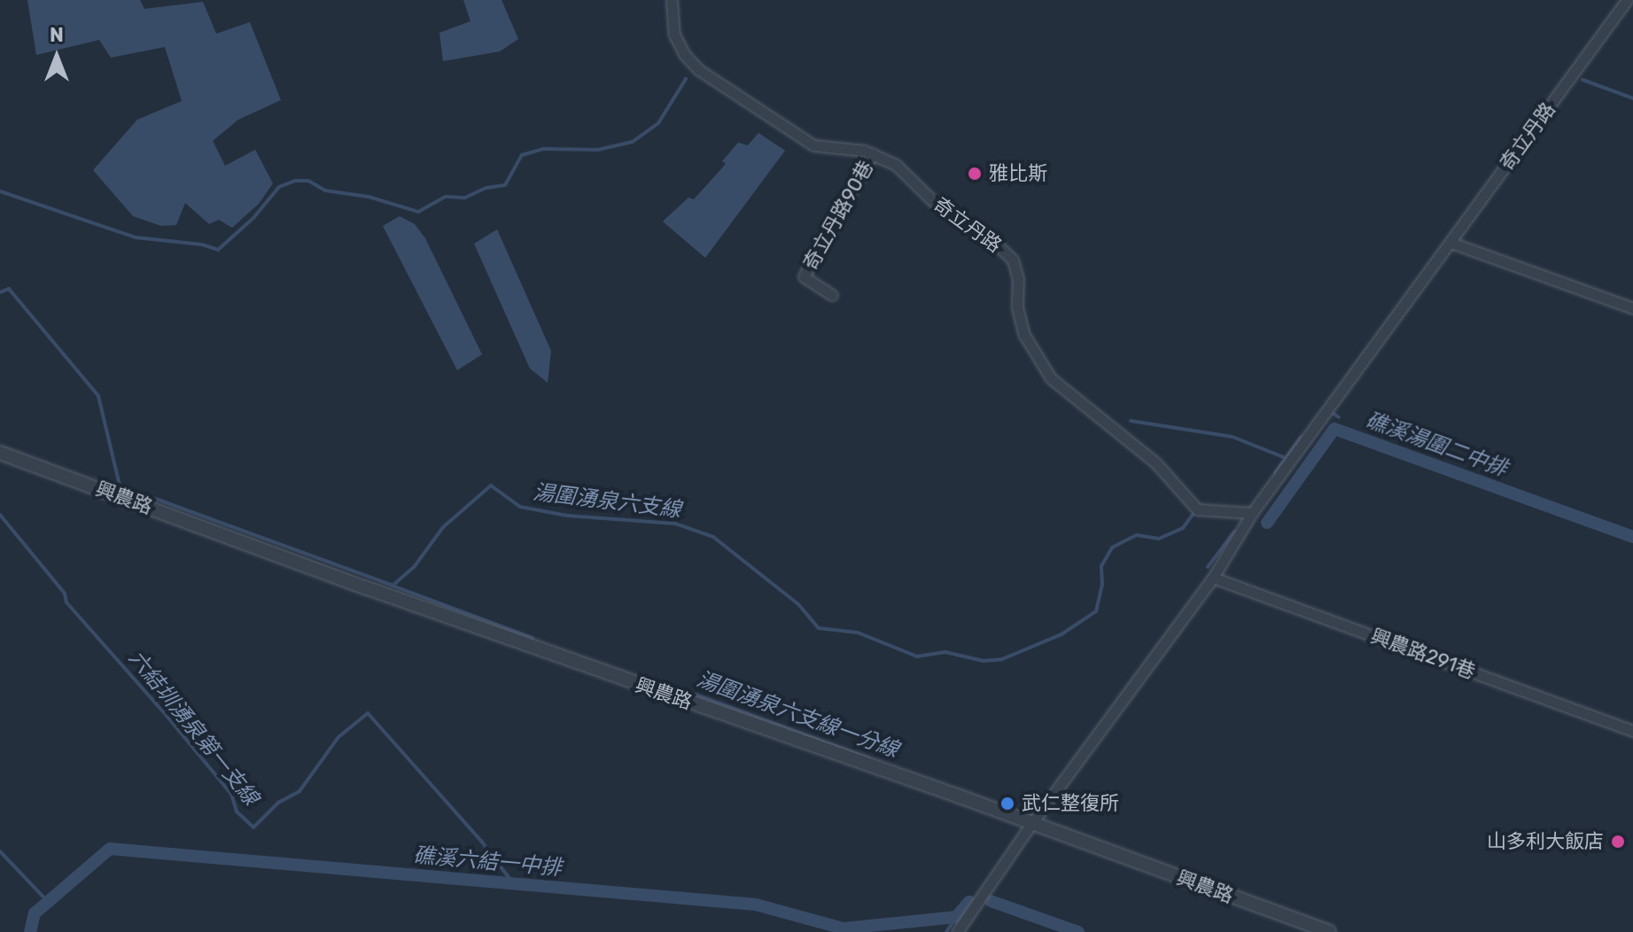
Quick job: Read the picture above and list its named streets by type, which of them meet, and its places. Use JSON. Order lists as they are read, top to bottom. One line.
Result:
{"streets":{"street":["奇立丹路","奇立丹路90巷","興農路","興農路291巷"]},"crossings":[["奇立丹路","奇立丹路90巷"],["奇立丹路","興農路"],["奇立丹路","興農路291巷"]],"water":["礁溪湯圍二中排","湯圍湧泉六支線","湯圍湧泉六支線一分線","六結圳湧泉第一支線","礁溪六結一中排"],"places":["雅比斯","武仁整復所","山多利大飯店"],"north":"top"}
